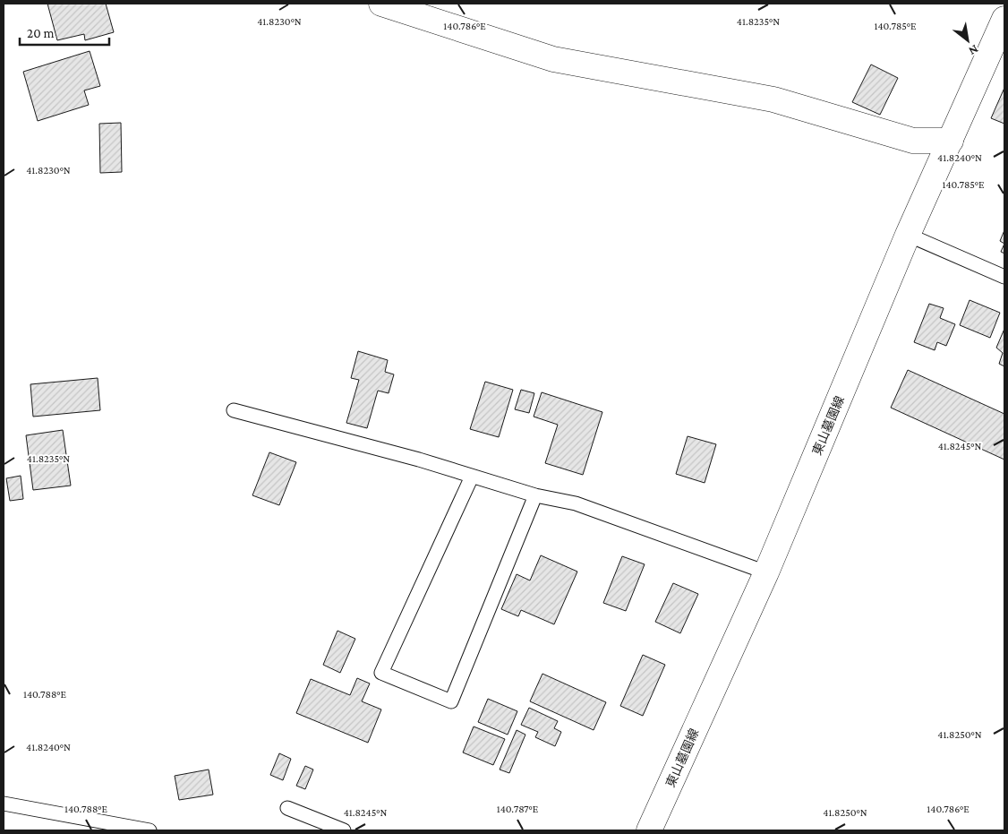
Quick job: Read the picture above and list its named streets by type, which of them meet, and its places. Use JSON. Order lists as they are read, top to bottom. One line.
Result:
{"streets":{"street":["東山墓園線"]},"scale_bar":"20 m","north":"bottom right","coordinates":["41.8230°N","41.8235°N","140.786°E","140.785°E","41.8240°N","41.8245°N","140.788°E","41.8250°N","140.787°E"]}
